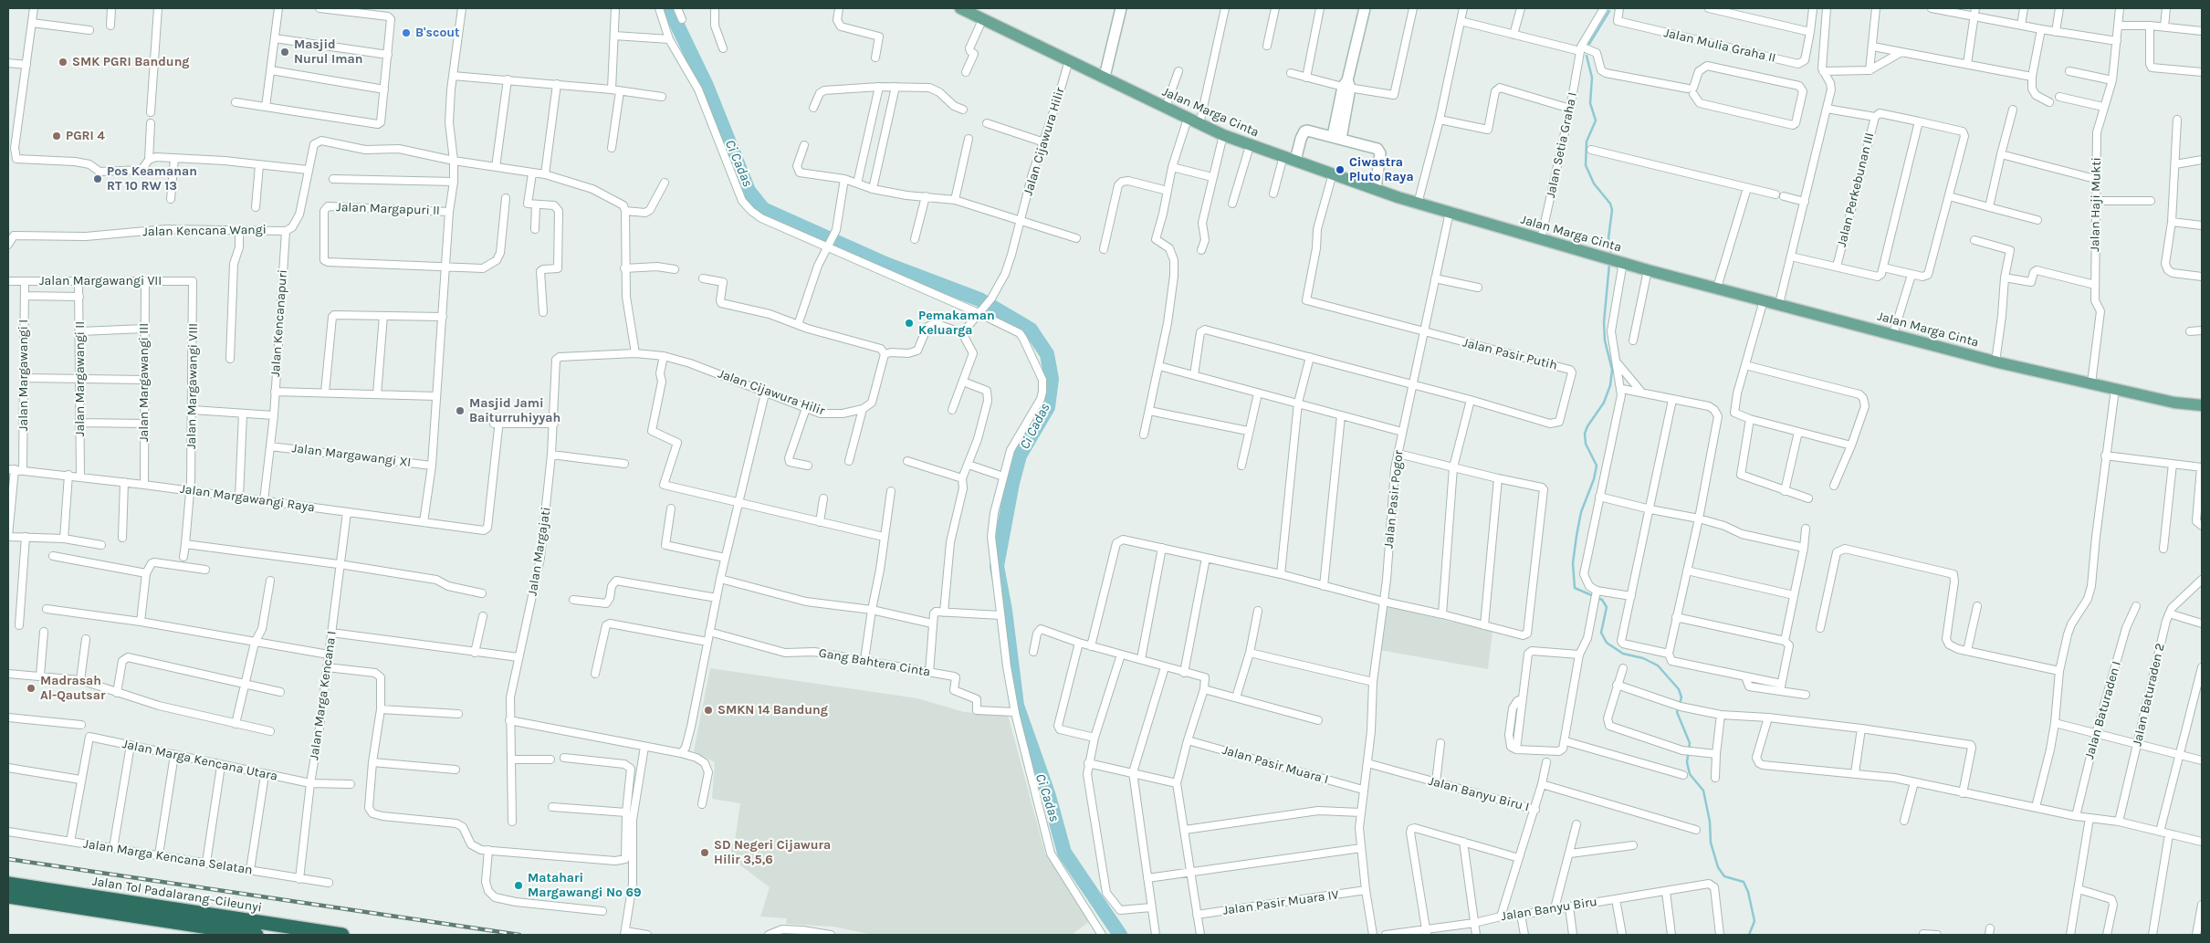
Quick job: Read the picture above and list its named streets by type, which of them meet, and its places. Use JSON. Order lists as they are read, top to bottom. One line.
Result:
{"streets":{"highway":["Jalan Tol Padalarang–Cileunyi"],"main road":["Jalan Marga Cinta"],"street":["Jalan Mulia Graha II","Jalan Cijawura Hilir","Jalan Setia Graha I","Jalan Perkebunan III","Jalan Haji Mukti","Jalan Margapuri II","Jalan Kencana Wangi","Jalan Margawangi VII","Jalan Kencanapuri","Jalan Pasir Putih","Jalan Margawangi I","Jalan Margawangi II","Jalan Margawangi III","Jalan Margawangi VIII","Jalan Margawangi XI","Jalan Margawangi Raya","Jalan Pasir Pogor","Jalan Margajati","Gang Bahtera Cinta","Jalan Baturaden 2","Jalan Marga Kencana I","Jalan Baturaden I","Jalan Marga Kencana Utara","Jalan Pasir Muara I","Jalan Banyu Biru I","Jalan Marga Kencana Selatan","Jalan Pasir Muara IV","Jalan Banyu Biru"]},"crossings":[["Jalan Marga Cinta","Jalan Cijawura Hilir"],["Jalan Marga Cinta","Jalan Setia Graha I"],["Jalan Marga Cinta","Jalan Haji Mukti"],["Jalan Marga Cinta","Jalan Pasir Pogor"],["Jalan Cijawura Hilir","Jalan Margajati"],["Jalan Kencana Wangi","Jalan Kencanapuri"],["Jalan Margawangi VII","Jalan Margawangi I"],["Jalan Margawangi VII","Jalan Margawangi II"],["Jalan Margawangi VII","Jalan Margawangi III"],["Jalan Margawangi VII","Jalan Margawangi VIII"],["Jalan Kencanapuri","Jalan Margawangi XI"],["Jalan Kencanapuri","Jalan Margawangi Raya"],["Jalan Pasir Putih","Jalan Pasir Pogor"],["Jalan Margawangi I","Jalan Margawangi Raya"],["Jalan Margawangi II","Jalan Margawangi Raya"],["Jalan Margawangi III","Jalan Margawangi Raya"],["Jalan Margawangi VIII","Jalan Margawangi Raya"],["Jalan Margawangi Raya","Jalan Margajati"],["Jalan Margawangi Raya","Jalan Marga Kencana I"],["Jalan Pasir Pogor","Jalan Pasir Muara I"],["Jalan Pasir Pogor","Jalan Banyu Biru I"],["Jalan Pasir Pogor","Jalan Pasir Muara IV"],["Jalan Marga Kencana I","Jalan Marga Kencana Utara"],["Jalan Marga Kencana I","Jalan Marga Kencana Selatan"],["Jalan Banyu Biru I","Jalan Banyu Biru"]],"water":["Ci Cadas"],"places":["B'scout","Masjid Nurul Iman","SMK PGRI Bandung","PGRI 4","Ciwastra Pluto Raya","Pos Keamanan RT 10 RW 13","Pemakaman Keluarga","Masjid Jami Baiturruhiyyah","Madrasah Al-Qautsar","SMKN 14 Bandung","SD Negeri Cijawura Hilir 3,5,6","Matahari Margawangi No 69"]}
